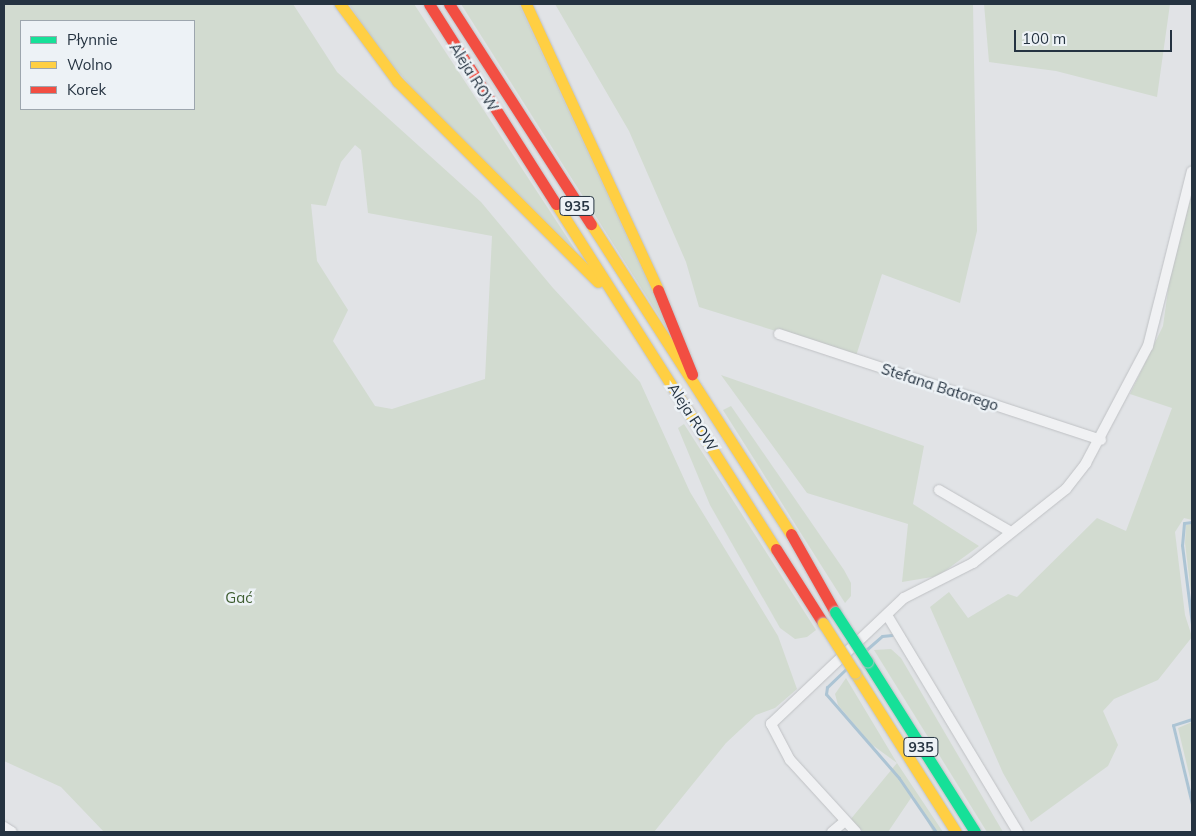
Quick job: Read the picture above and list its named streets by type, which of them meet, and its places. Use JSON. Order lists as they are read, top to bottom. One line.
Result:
{"streets":{"main road":["Aleja ROW","935"],"street":["Stefana Batorego"]},"parks":["Gać"],"legend":["Płynnie","Wolno","Korek"],"scale_bar":"100 m"}
